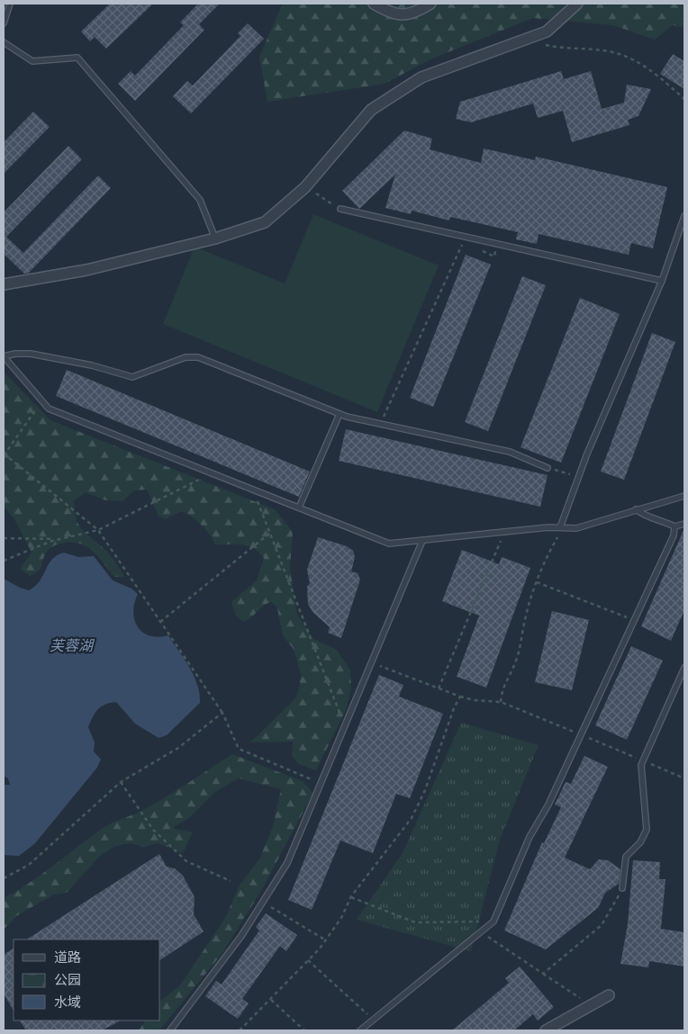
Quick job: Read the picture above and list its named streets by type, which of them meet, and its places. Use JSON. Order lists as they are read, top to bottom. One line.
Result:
{"water":["芙蓉湖"],"legend":["道路","公园","水域"]}
